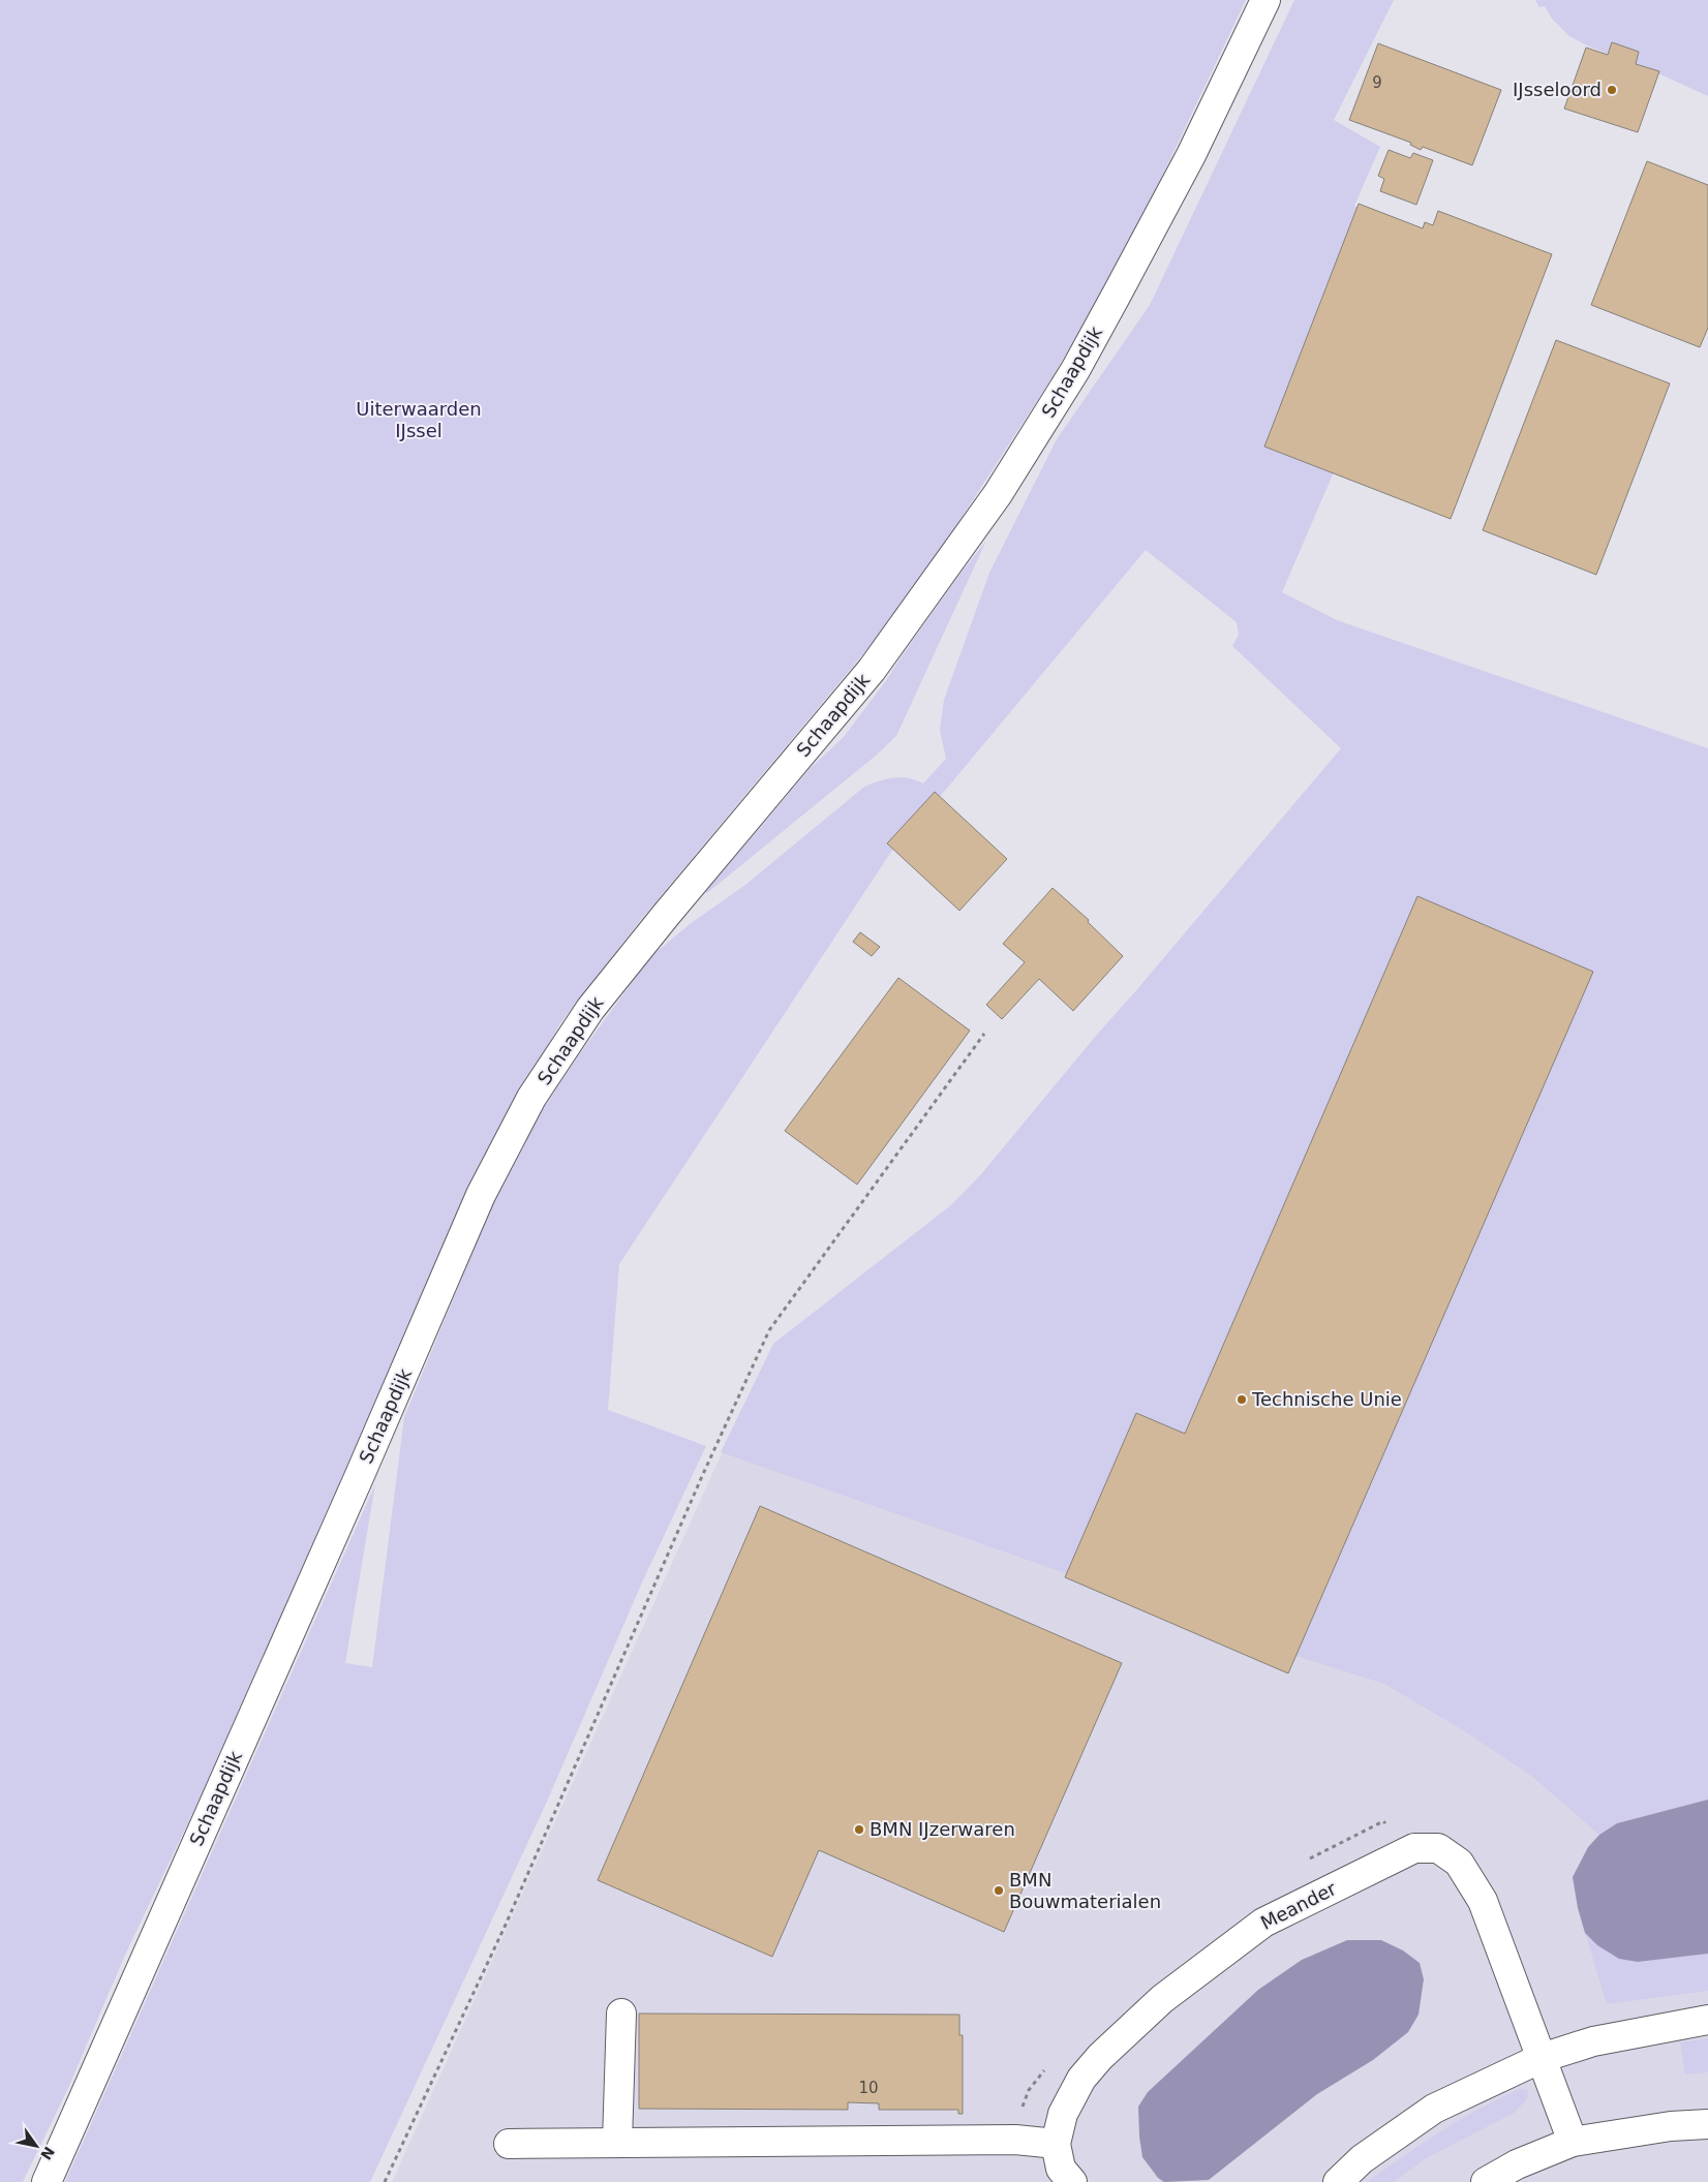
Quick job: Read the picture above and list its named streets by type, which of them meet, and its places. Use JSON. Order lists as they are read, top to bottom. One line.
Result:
{"streets":{"street":["Schaapdijk","Meander"]},"parks":["Uiterwaarden IJssel"],"places":["IJsseloord","Technische Unie","BMN IJzerwaren","BMN Bouwmaterialen"],"house_numbers":["9","10"],"north":"bottom right"}
